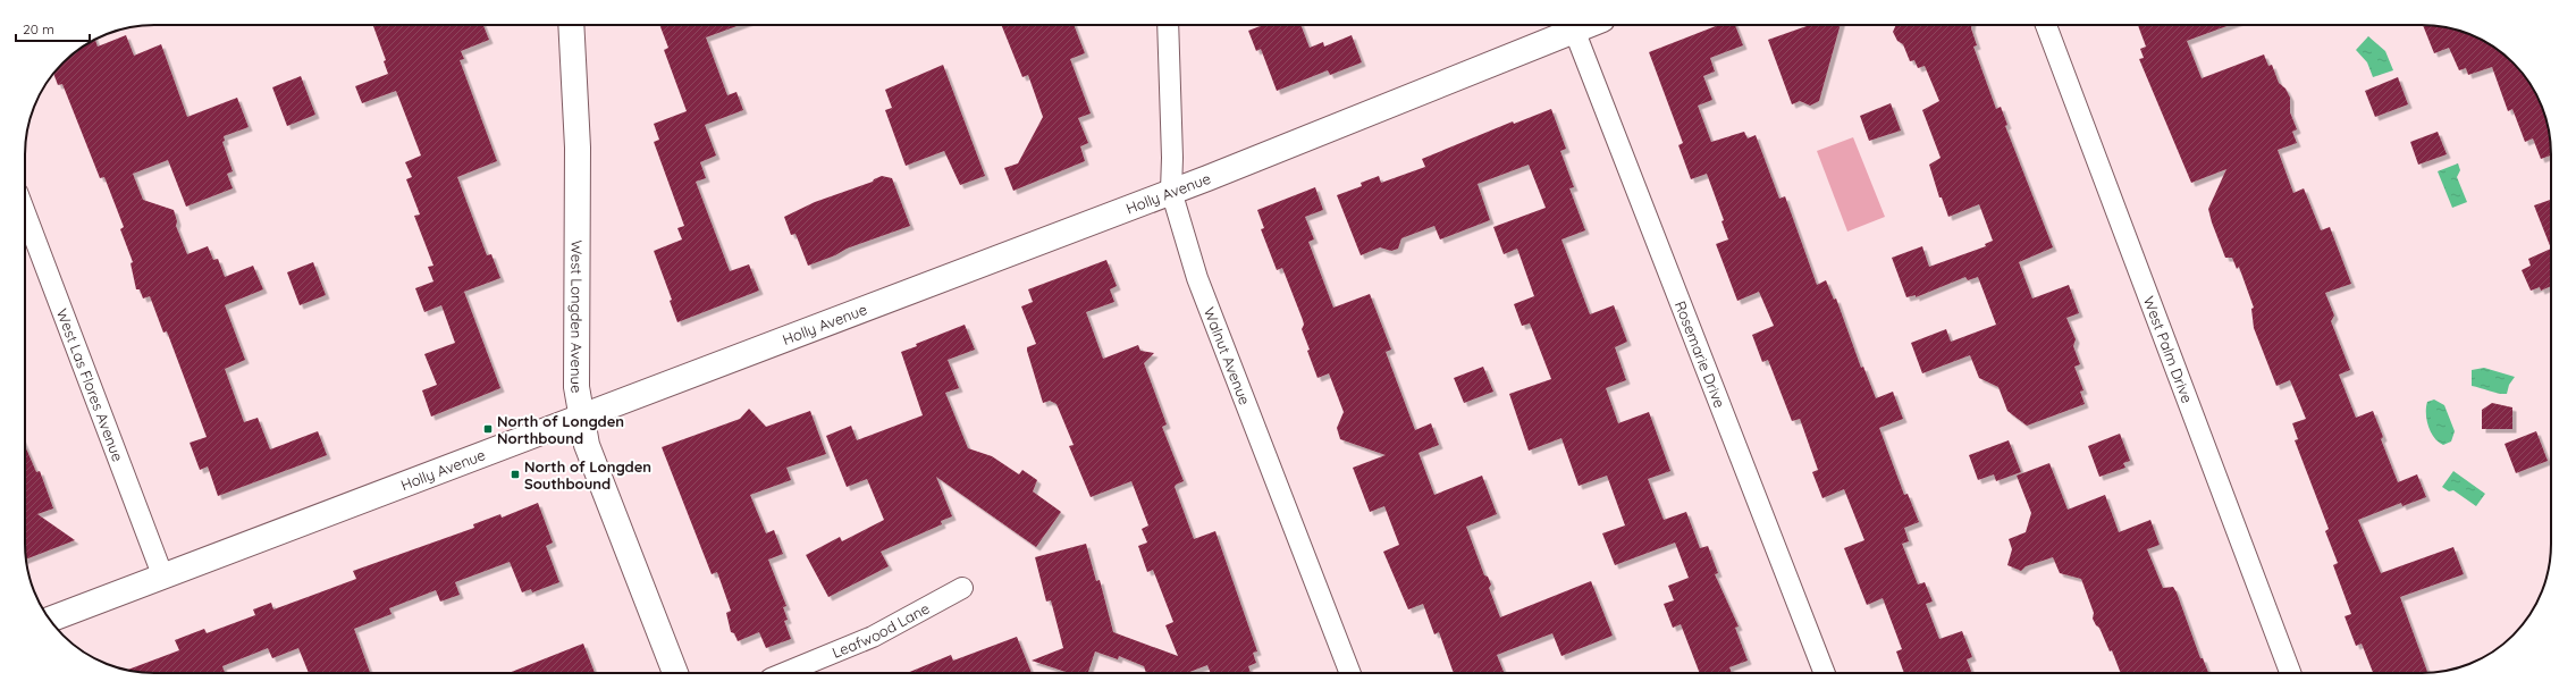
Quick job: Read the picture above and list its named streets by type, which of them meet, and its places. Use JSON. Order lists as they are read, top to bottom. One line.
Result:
{"streets":{"street":["Holly Avenue","West Longden Avenue","West Palm Drive","Walnut Avenue","Rosemarie Drive","West Las Flores Avenue","Leafwood Lane"]},"crossings":[["Holly Avenue","West Longden Avenue"],["Holly Avenue","Walnut Avenue"],["Holly Avenue","Rosemarie Drive"],["Holly Avenue","West Las Flores Avenue"]],"places":{"transit":["North of Longden Northbound","North of Longden Southbound"]},"scale_bar":"20 m"}
